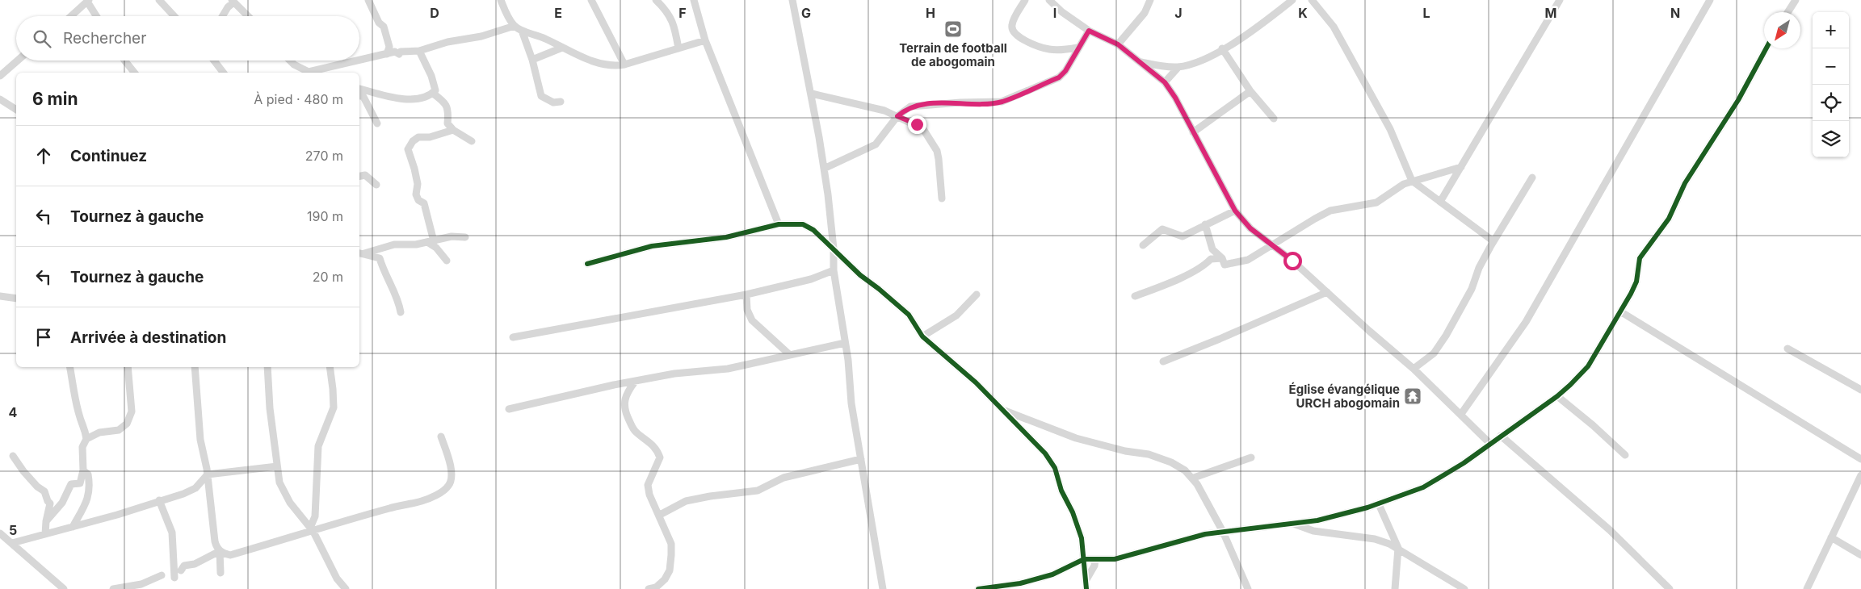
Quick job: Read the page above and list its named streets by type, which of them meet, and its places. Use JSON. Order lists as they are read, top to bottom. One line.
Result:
{"places":{"sports":["Terrain de football de abogomain"],"temple":["Église évangélique URCH abogomain"]},"north":"bottom left","page":{"map_buttons":["+","−"],"search":"Rechercher","heading":["6 min","À pied · 480 m"],"list":[["Continuez","270 m"],["Tournez à gauche","190 m"],["Tournez à gauche","20 m"],"Arrivée à destination"]},"grid":{"columns":["D","E","F","G","H","I","J","K","L","M","N"],"rows":["4","5"]}}
